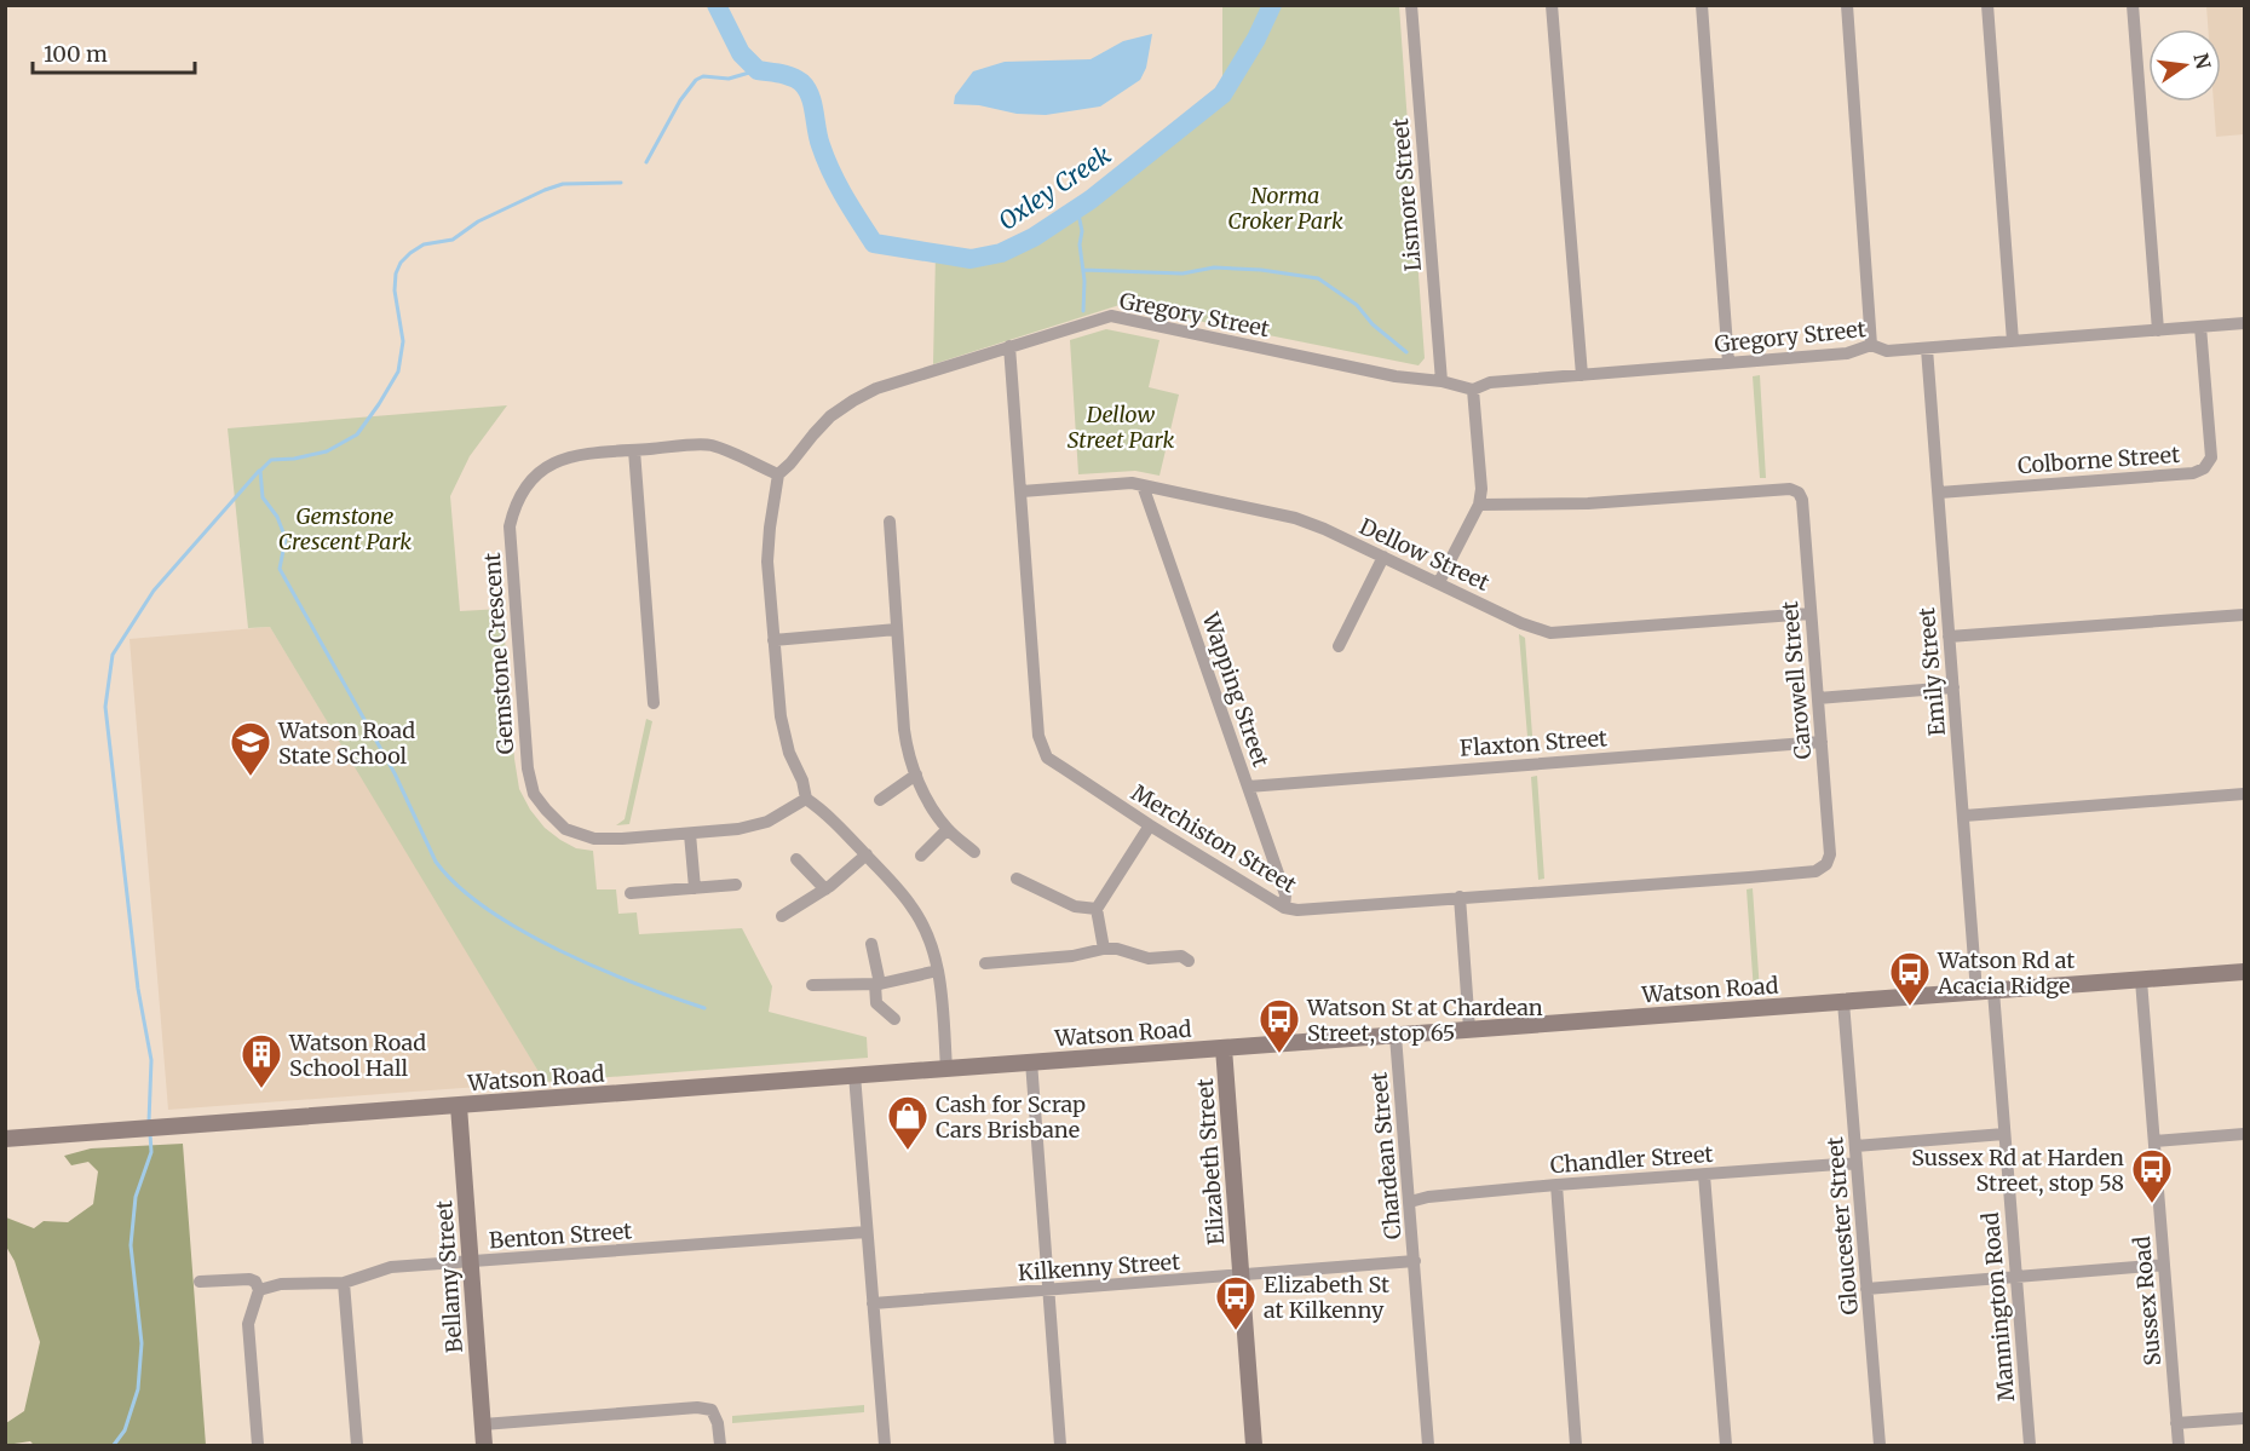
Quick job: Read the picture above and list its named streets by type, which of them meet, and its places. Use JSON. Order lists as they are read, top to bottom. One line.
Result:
{"streets":{"street":["Lismore Street","Gregory Street","Colborne Street","Dellow Street","Gemstone Crescent","Emily Street","Carowell Street","Wapping Street","Flaxton Street","Merchiston Street","Watson Road","Chardean Street","Chandler Street","Elizabeth Street","Gloucester Street","Benton Street","Kilkenny Street","Bellamy Street","Sussex Road","Mannington Road"]},"crossings":[["Lismore Street","Gregory Street"],["Gregory Street","Colborne Street"],["Gregory Street","Gemstone Crescent"],["Gregory Street","Emily Street"],["Gregory Street","Merchiston Street"],["Colborne Street","Emily Street"],["Dellow Street","Carowell Street"],["Dellow Street","Wapping Street"],["Dellow Street","Merchiston Street"],["Emily Street","Watson Road"],["Emily Street","Mannington Road"],["Carowell Street","Flaxton Street"],["Carowell Street","Merchiston Street"],["Wapping Street","Flaxton Street"],["Wapping Street","Merchiston Street"],["Watson Road","Chardean Street"],["Watson Road","Elizabeth Street"],["Watson Road","Gloucester Street"],["Watson Road","Bellamy Street"],["Watson Road","Sussex Road"],["Watson Road","Mannington Road"],["Chardean Street","Chandler Street"],["Chardean Street","Kilkenny Street"],["Chandler Street","Gloucester Street"],["Elizabeth Street","Kilkenny Street"],["Benton Street","Bellamy Street"]],"water":["Oxley Creek"],"parks":["Norma Croker Park","Dellow Street Park","Gemstone Crescent Park"],"places":{"school or university":["Watson Road State School"],"bus stop":["Watson Rd at Acacia Ridge","Watson St at Chardean Street, stop 65","Sussex Rd at Harden Street, stop 58","Elizabeth St at Kilkenny"],"building":["Watson Road School Hall"],"shop":["Cash for Scrap Cars Brisbane"]},"scale_bar":"100 m","north":"right"}
